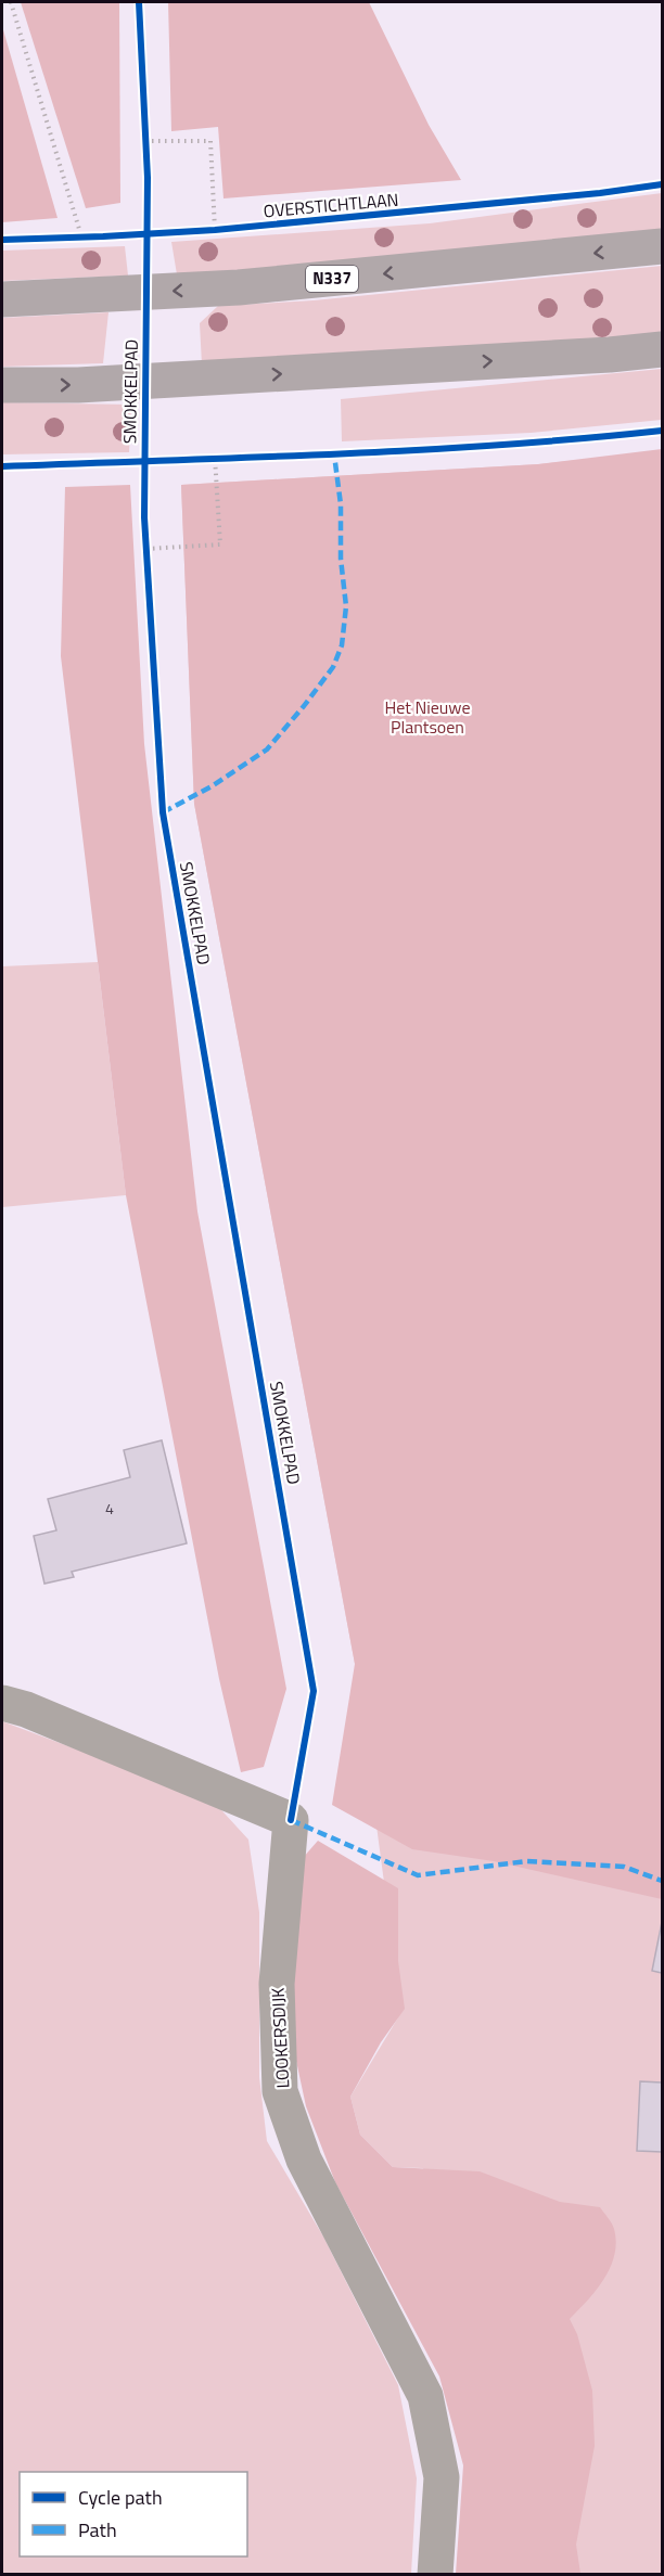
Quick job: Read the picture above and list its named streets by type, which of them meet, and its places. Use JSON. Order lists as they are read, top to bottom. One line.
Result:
{"streets":{"main road":["N337"],"street":["LOOKERSDIJK"],"cycle path":["OVERSTICHTLAAN","SMOKKELPAD"]},"parks":["Het Nieuwe Plantsoen"],"house_numbers":["4"],"legend":["Cycle path","Path"]}
